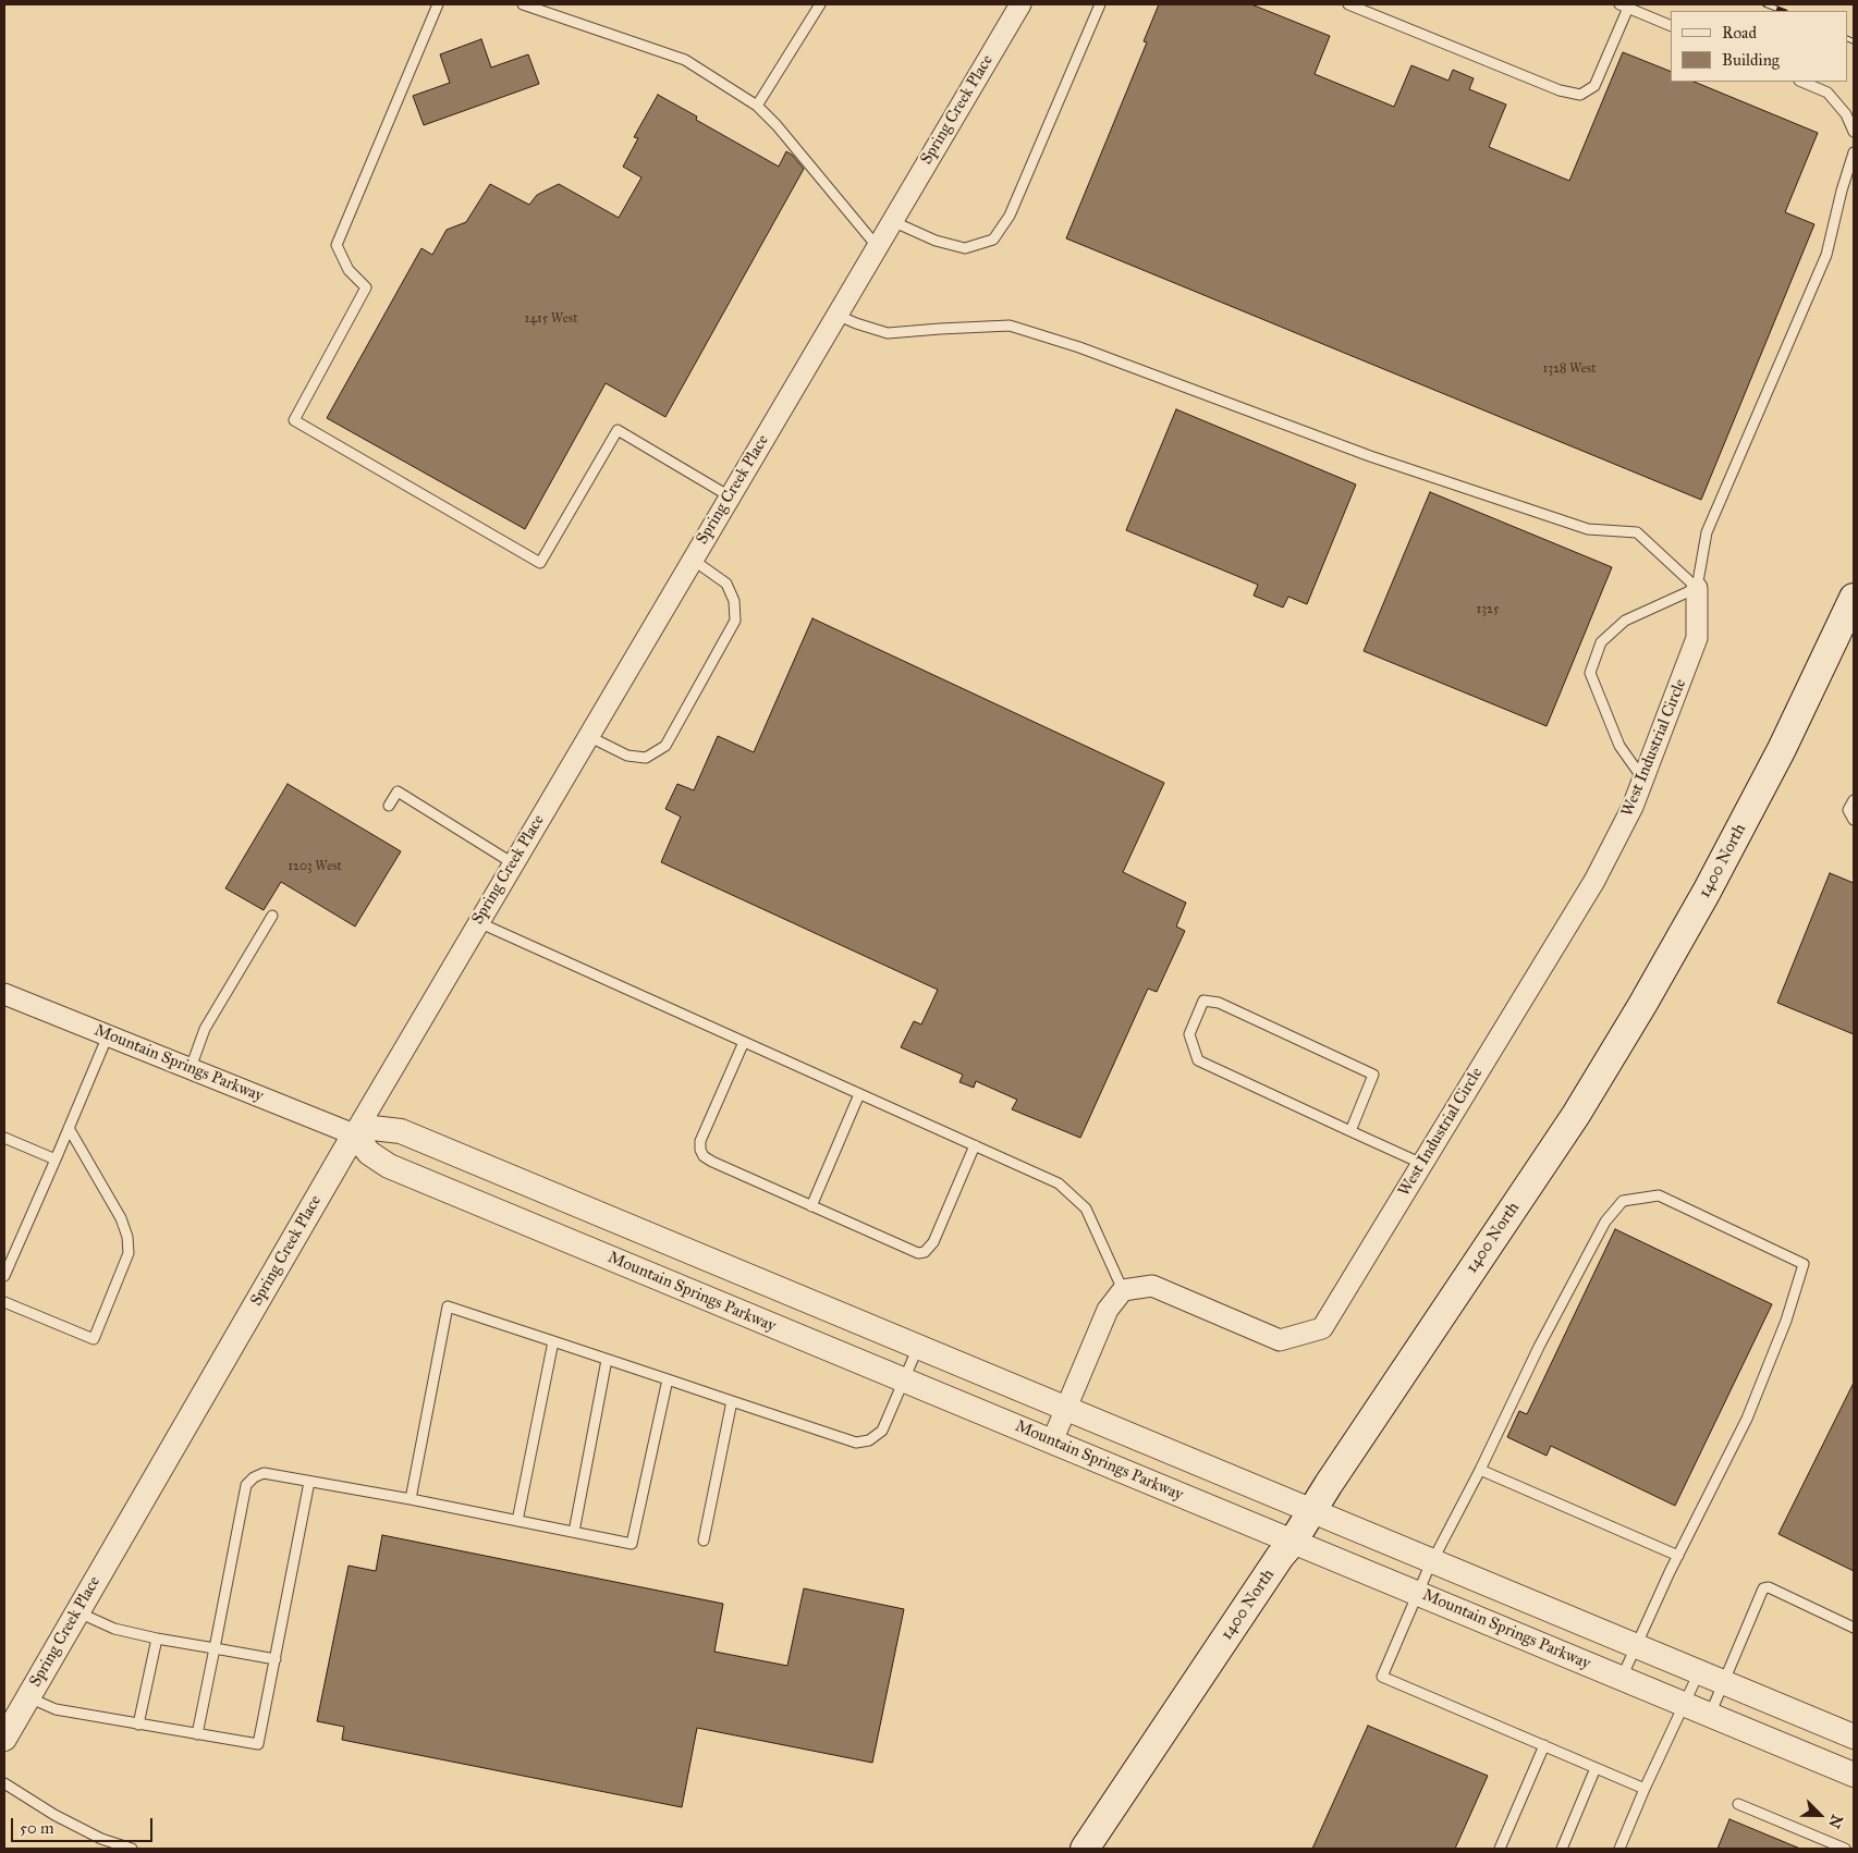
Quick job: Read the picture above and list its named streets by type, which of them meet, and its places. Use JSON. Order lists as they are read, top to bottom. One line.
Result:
{"streets":{"main road":["1400 North"],"street":["Spring Creek Place","West Industrial Circle","Mountain Springs Parkway"]},"crossings":[["Spring Creek Place","Mountain Springs Parkway"],["1400 North","Mountain Springs Parkway"]],"house_numbers":["1415 West","1328 West","1325","1203 West"],"legend":["Road","Building"],"scale_bar":"50 m","north":"bottom right"}
